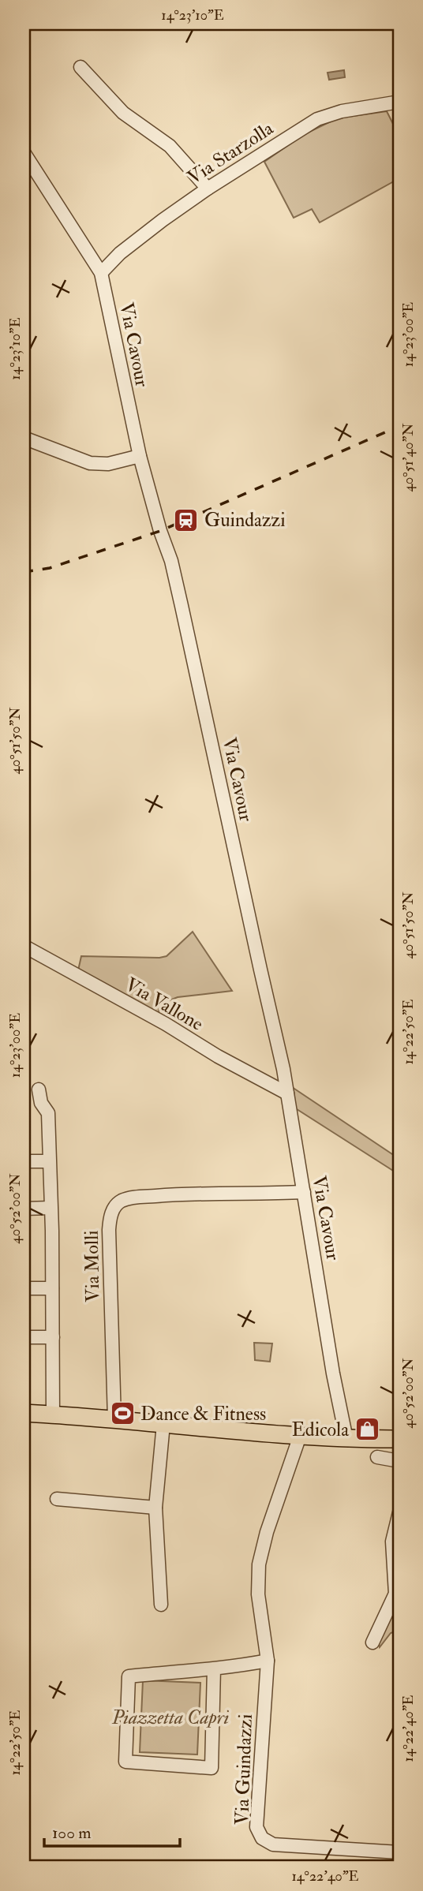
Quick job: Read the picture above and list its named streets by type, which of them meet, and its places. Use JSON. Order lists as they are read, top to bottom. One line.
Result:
{"streets":{"street":["Via Starzolla","Via Cavour","Via Vallone","Via Molli","Via Guindazzi"]},"crossings":[["Via Starzolla","Via Cavour"],["Via Cavour","Via Vallone"],["Via Cavour","Via Molli"]],"parks":["Piazzetta Capri"],"places":{"station":["Guindazzi"],"sports":["Dance & Fitness"],"shop":["Edicola"]},"scale_bar":"100 m","coordinates":["14°23'10\"E","14°23'00\"E","40°51'40\"N","40°51'50\"N","14°22'50\"E","40°52'00\"N","14°22'40\"E"]}
